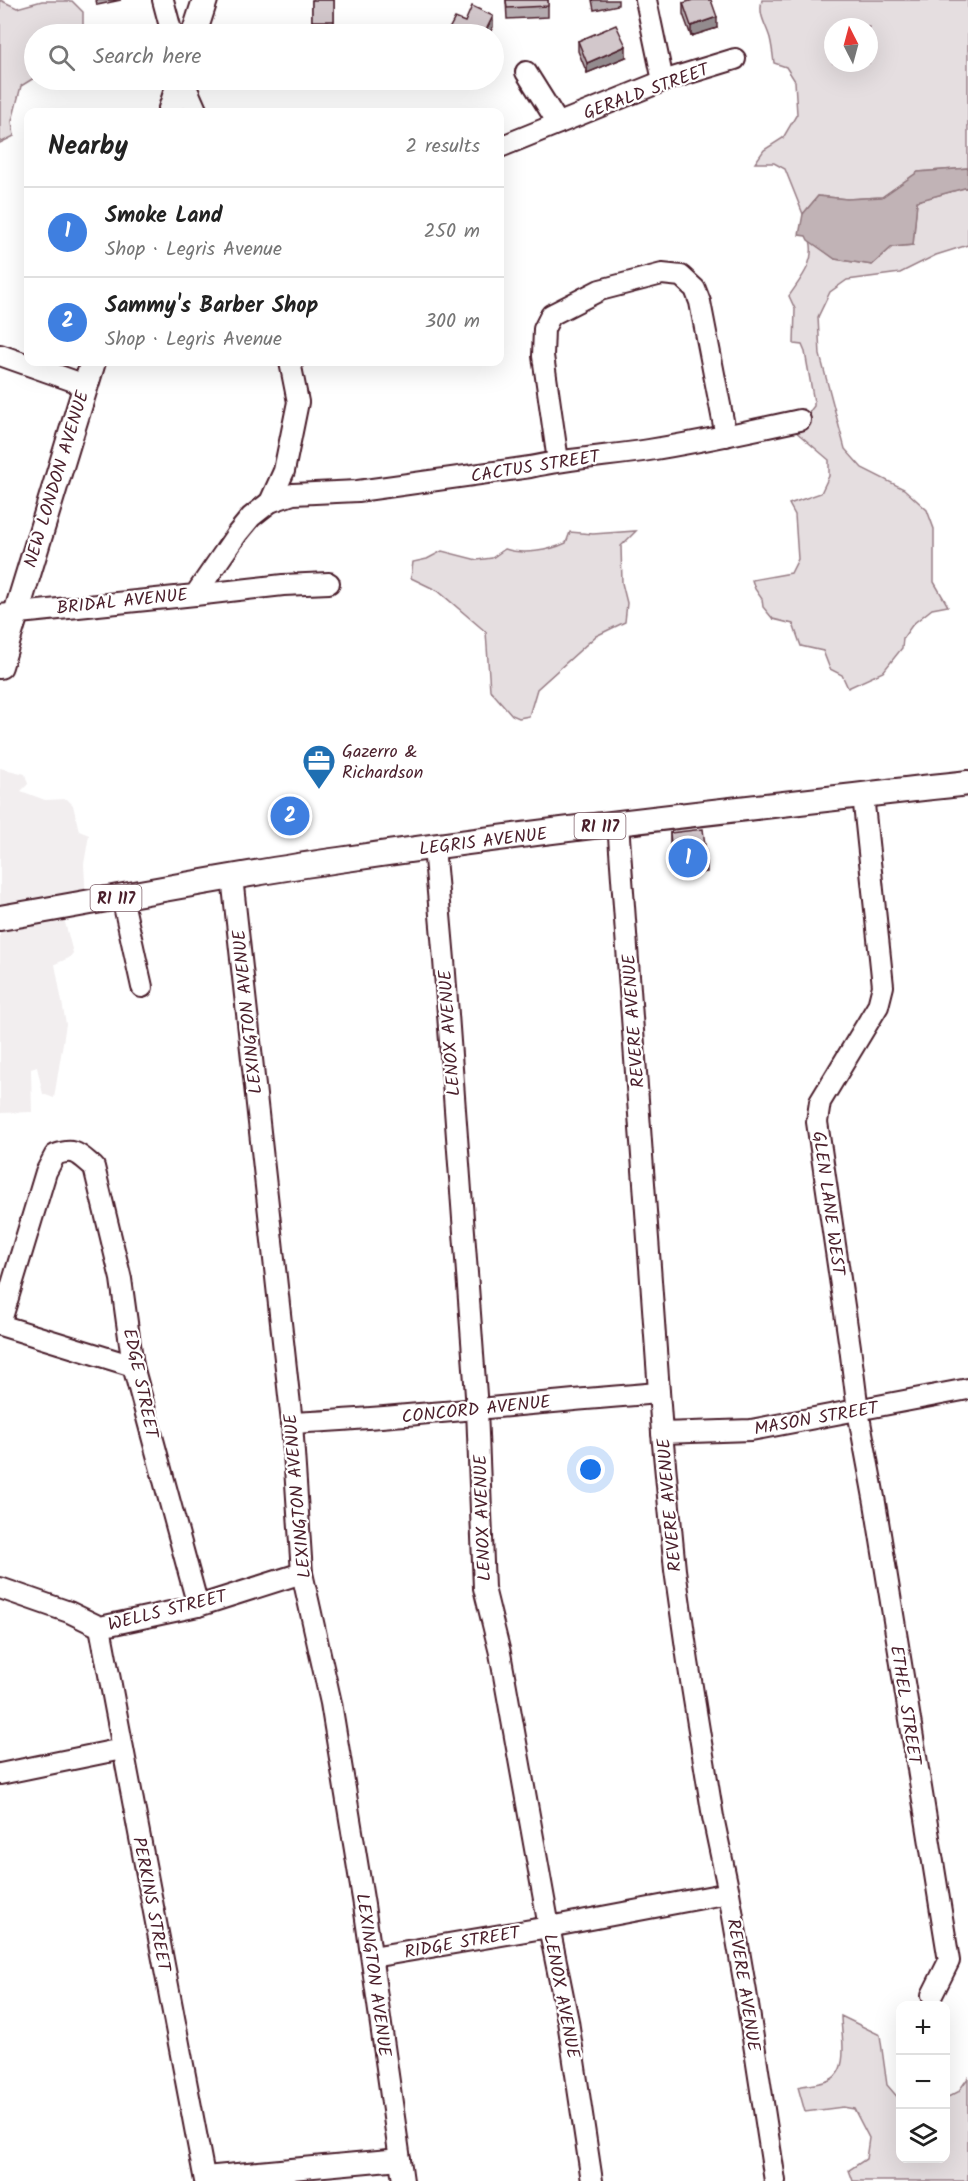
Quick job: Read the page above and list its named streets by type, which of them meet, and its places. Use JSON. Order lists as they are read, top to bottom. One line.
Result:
{"streets":{"main road":["NEW LONDON AVENUE","RI 117","LEGRIS AVENUE"],"street":["GERALD STREET","CACTUS STREET","BRIDAL AVENUE","LEXINGTON AVENUE","REVERE AVENUE","LENOX AVENUE","GLEN LANE WEST","EDGE STREET","CONCORD AVENUE","MASON STREET","WELLS STREET","ETHEL STREET","PERKINS STREET","RIDGE STREET"]},"crossings":[["CACTUS STREET","BRIDAL AVENUE"],["NEW LONDON AVENUE","BRIDAL AVENUE"],["LEGRIS AVENUE","LEXINGTON AVENUE"],["LEGRIS AVENUE","REVERE AVENUE"],["LEGRIS AVENUE","LENOX AVENUE"],["LEGRIS AVENUE","GLEN LANE WEST"],["LEXINGTON AVENUE","CONCORD AVENUE"],["LEXINGTON AVENUE","WELLS STREET"],["LEXINGTON AVENUE","RIDGE STREET"],["REVERE AVENUE","CONCORD AVENUE"],["REVERE AVENUE","MASON STREET"],["REVERE AVENUE","RIDGE STREET"],["LENOX AVENUE","CONCORD AVENUE"],["LENOX AVENUE","RIDGE STREET"],["GLEN LANE WEST","MASON STREET"],["GLEN LANE WEST","ETHEL STREET"],["EDGE STREET","WELLS STREET"],["MASON STREET","ETHEL STREET"],["WELLS STREET","PERKINS STREET"]],"places":{"office":["Gazerro & Richardson"]},"north":"top","page":{"search":"Search here","heading":["Nearby","2 results"],"list":[{"mark":"1","name":"Smoke Land","note":"Shop · Legris Avenue","value":"250 m"},{"mark":"2","name":"Sammy's Barber Shop","note":"Shop · Legris Avenue","value":"300 m"}],"pins":["2","1"],"map_buttons":["+","−"]}}
